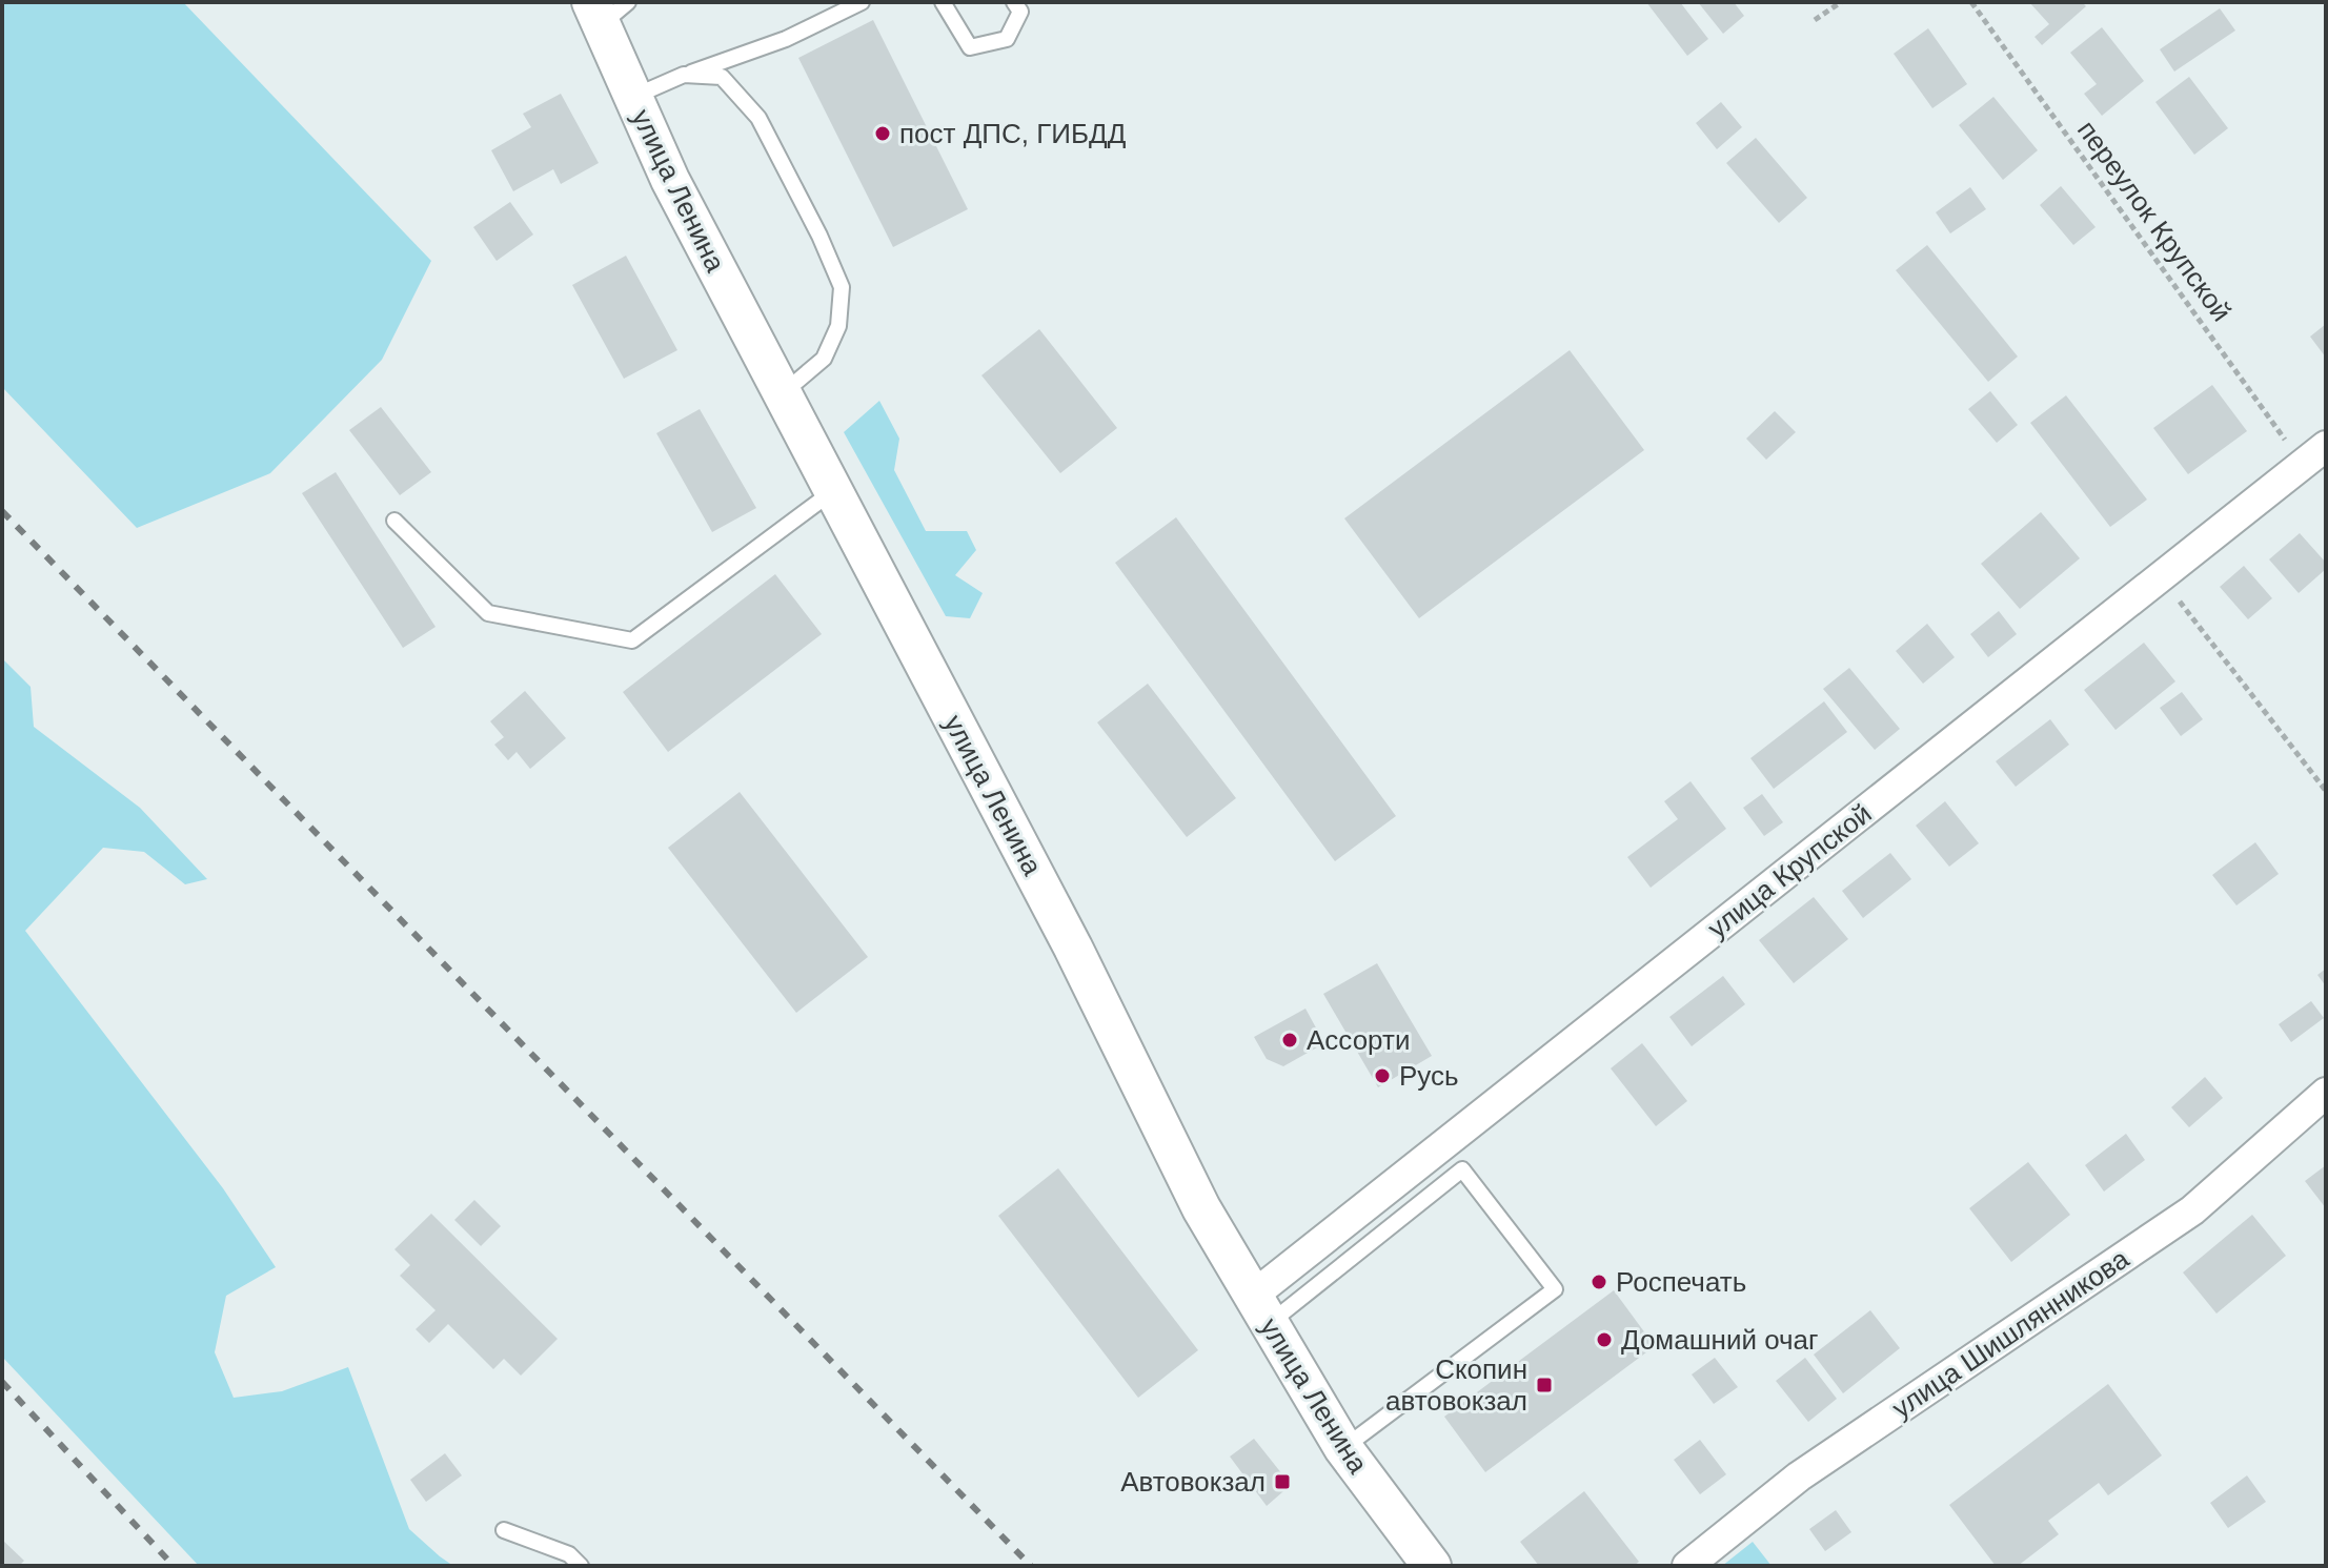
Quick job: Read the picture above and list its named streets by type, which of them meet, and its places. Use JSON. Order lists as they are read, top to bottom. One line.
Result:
{"streets":{"street":["улица Ленина","улица Крупской","улица Шишлянникова"],"path":["переулок Крупской"]},"crossings":[["улица Ленина","улица Крупской"],["переулок Крупской","улица Крупской"]],"places":{"other":["пост ДПС, ГИБДД","Ассорти","Русь","Роспечать","Домашний очаг"],"transit":["Скопин автовокзал","Автовокзал"]}}
